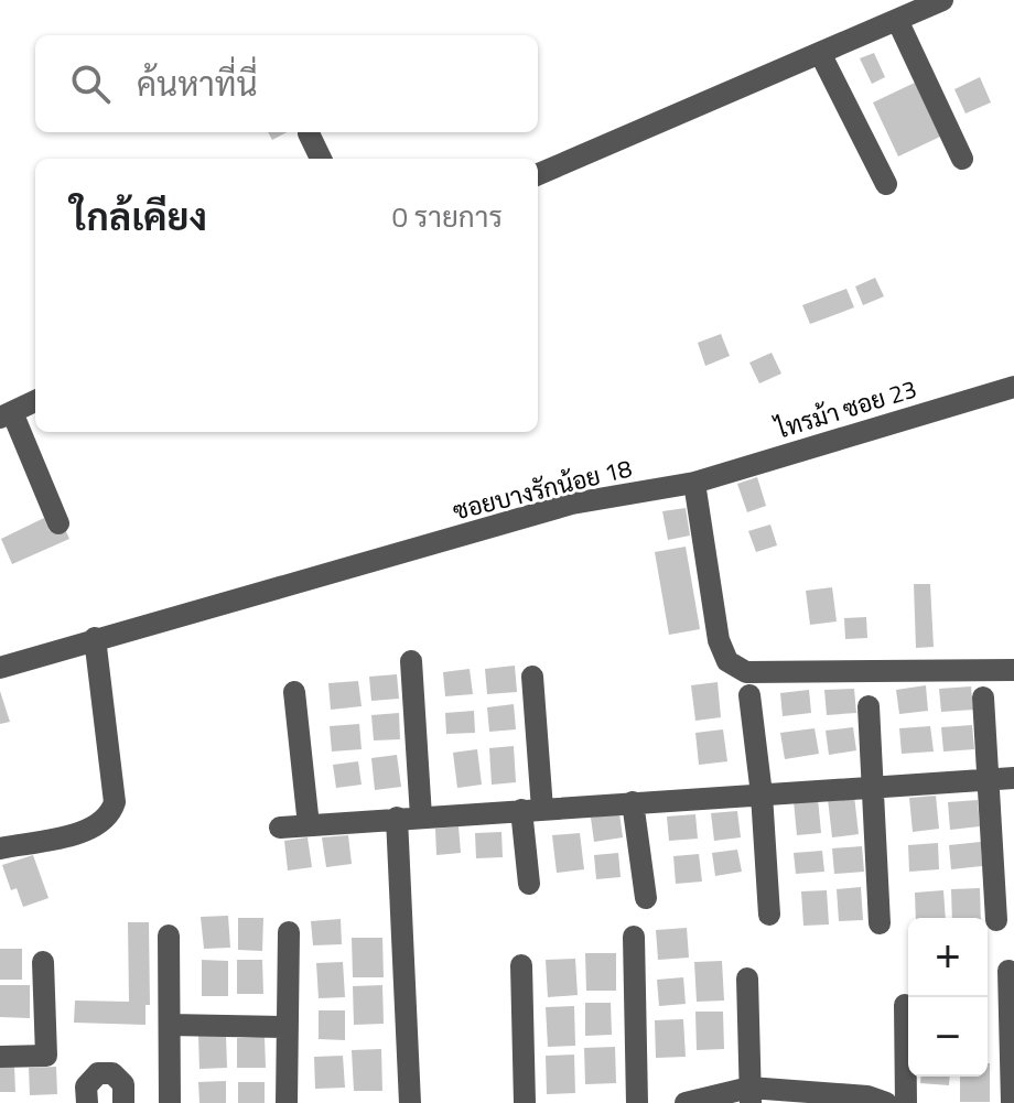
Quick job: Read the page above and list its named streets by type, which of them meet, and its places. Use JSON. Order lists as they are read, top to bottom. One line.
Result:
{"streets":{"street":["ไทรม้า ซอย 23","ซอยบางรักน้อย 18"]},"crossings":[["ไทรม้า ซอย 23","ซอยบางรักน้อย 18"]],"page":{"search":"ค้นหาที่นี่","heading":["ใกล้เคียง","0 รายการ"],"map_buttons":["+","−"]}}
